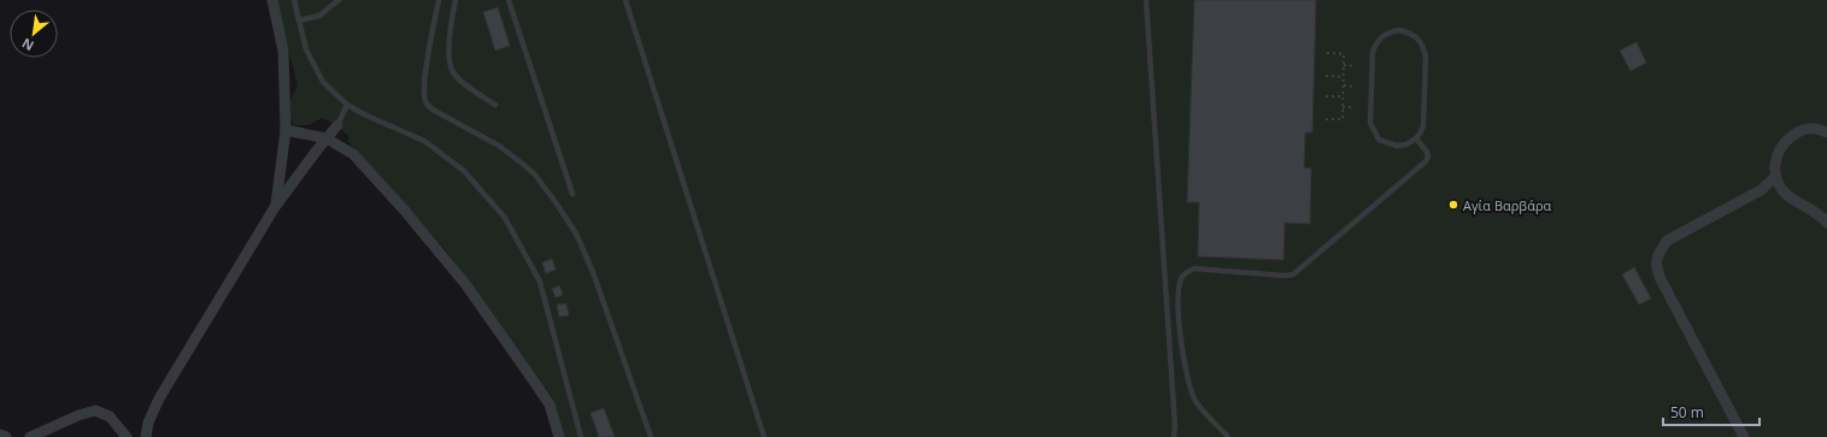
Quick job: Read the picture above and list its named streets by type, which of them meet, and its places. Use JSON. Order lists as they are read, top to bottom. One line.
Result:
{"places":["Αγία Βαρβάρα"],"scale_bar":"50 m","north":"bottom left"}
